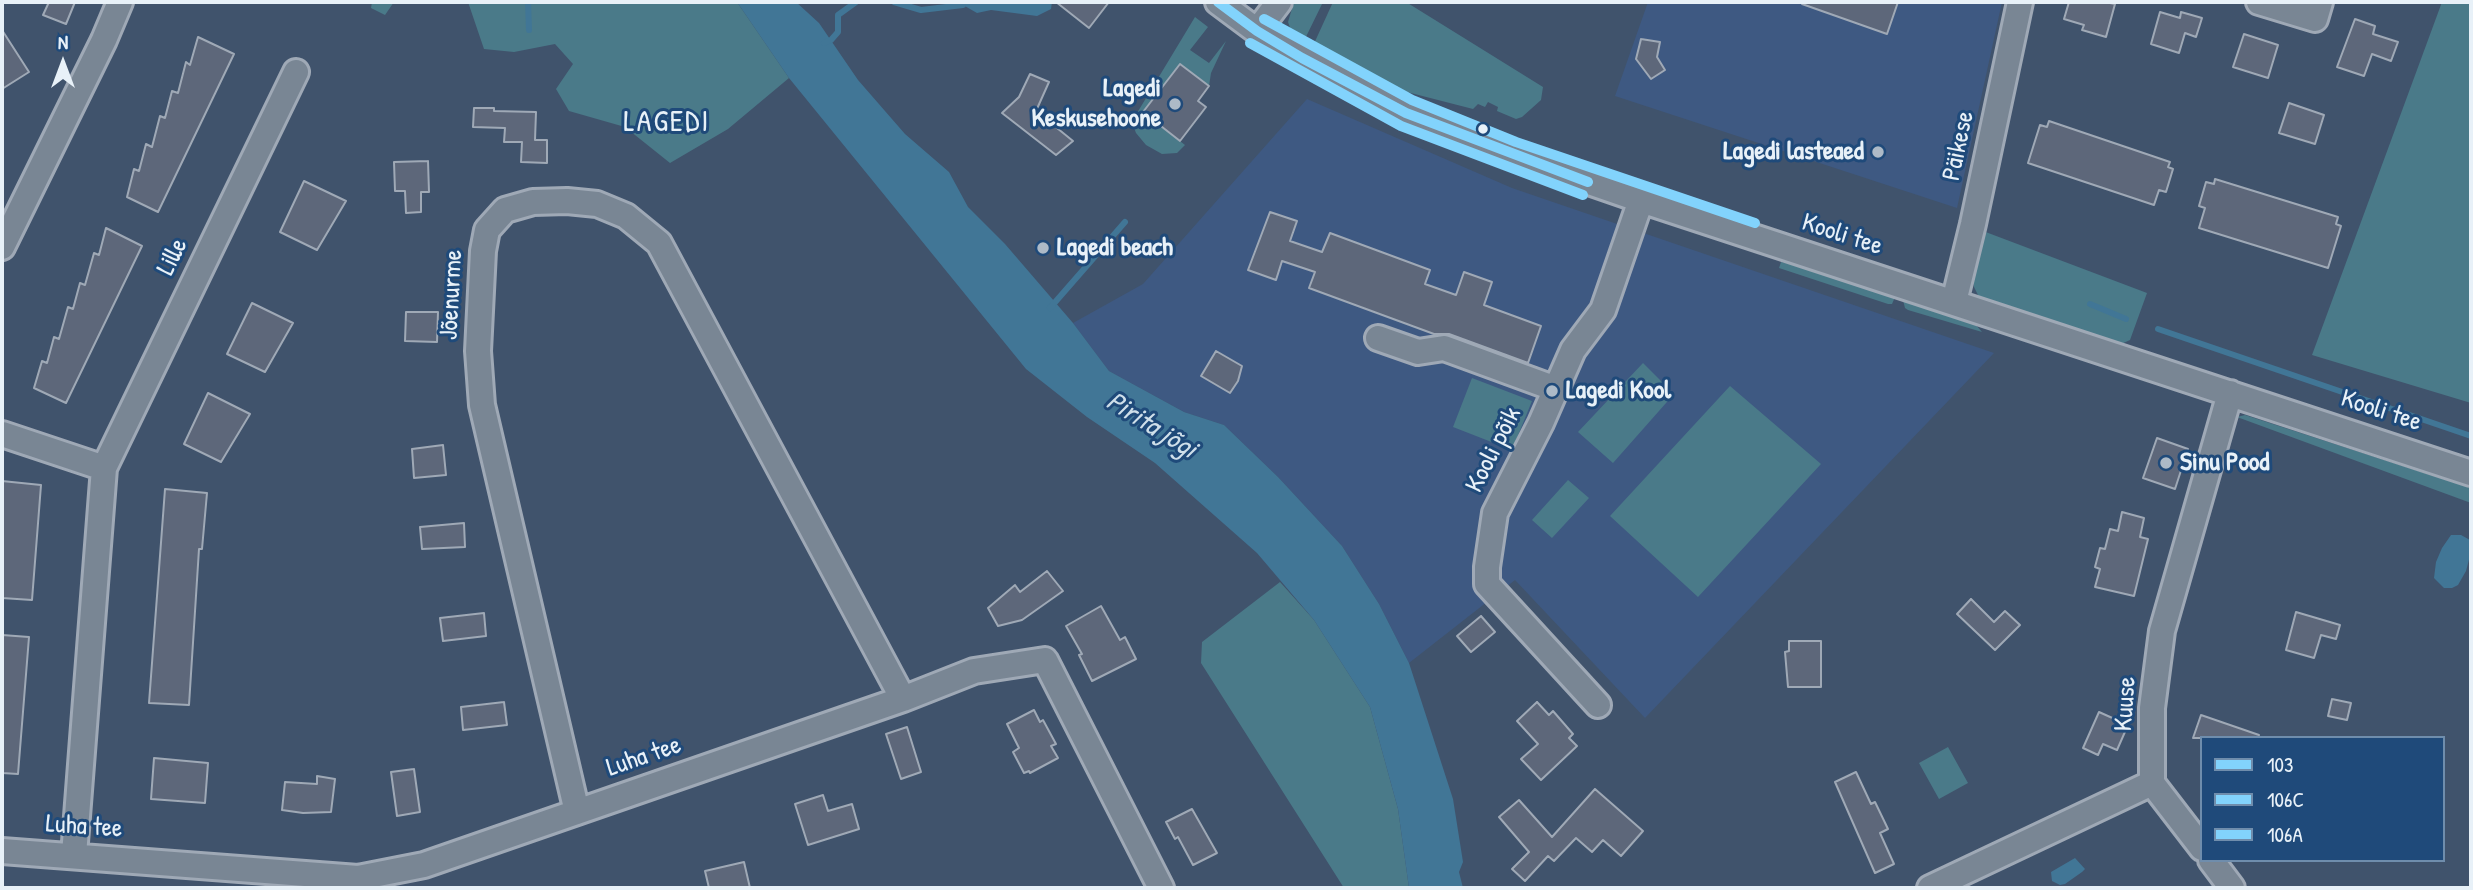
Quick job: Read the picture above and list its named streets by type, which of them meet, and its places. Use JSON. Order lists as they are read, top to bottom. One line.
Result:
{"streets":{"street":["Päikese","Kooli tee","Lille","Jõenurme","Kooli põik","Kuuse","Luha tee"]},"crossings":[["Päikese","Kooli tee"],["Kooli tee","Kooli põik"],["Kooli tee","Kuuse"],["Lille","Luha tee"],["Jõenurme","Luha tee"]],"districts":["LAGEDI"],"water":["Pirita jõgi"],"places":["Lagedi Keskusehoone","Lagedi lasteaed","Lagedi beach","Lagedi Kool","Sinu Pood"],"lines":["transit line 103","transit line 106A","transit line 106C"],"legend":["103","106C","106A"],"north":"top"}
